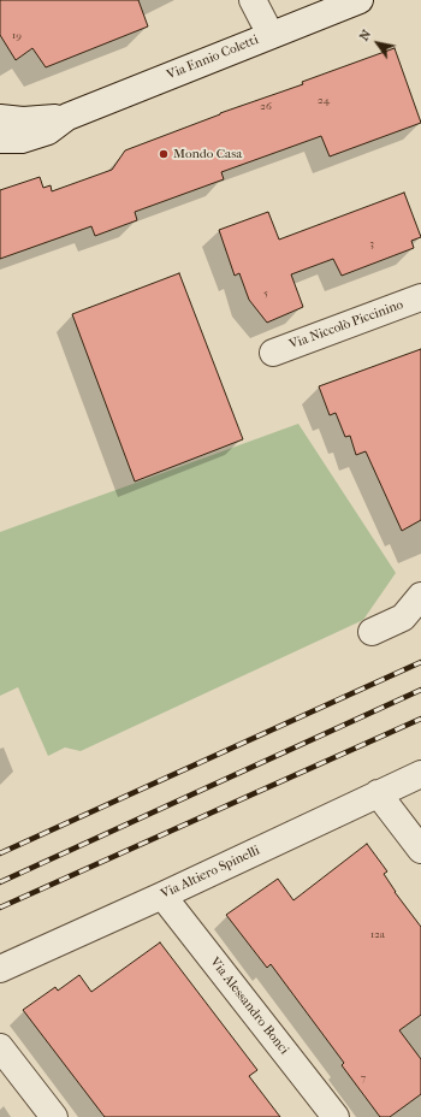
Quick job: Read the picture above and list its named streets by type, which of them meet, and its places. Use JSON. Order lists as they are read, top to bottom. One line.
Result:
{"streets":{"street":["Via Ennio Coletti","Via Niccolò Piccinino","Via Altiero Spinelli","Via Alessandro Bonci"]},"crossings":[["Via Altiero Spinelli","Via Alessandro Bonci"]],"places":["Mondo Casa"],"house_numbers":["19","24","26","3","5","12a","7"],"north":"top left"}
